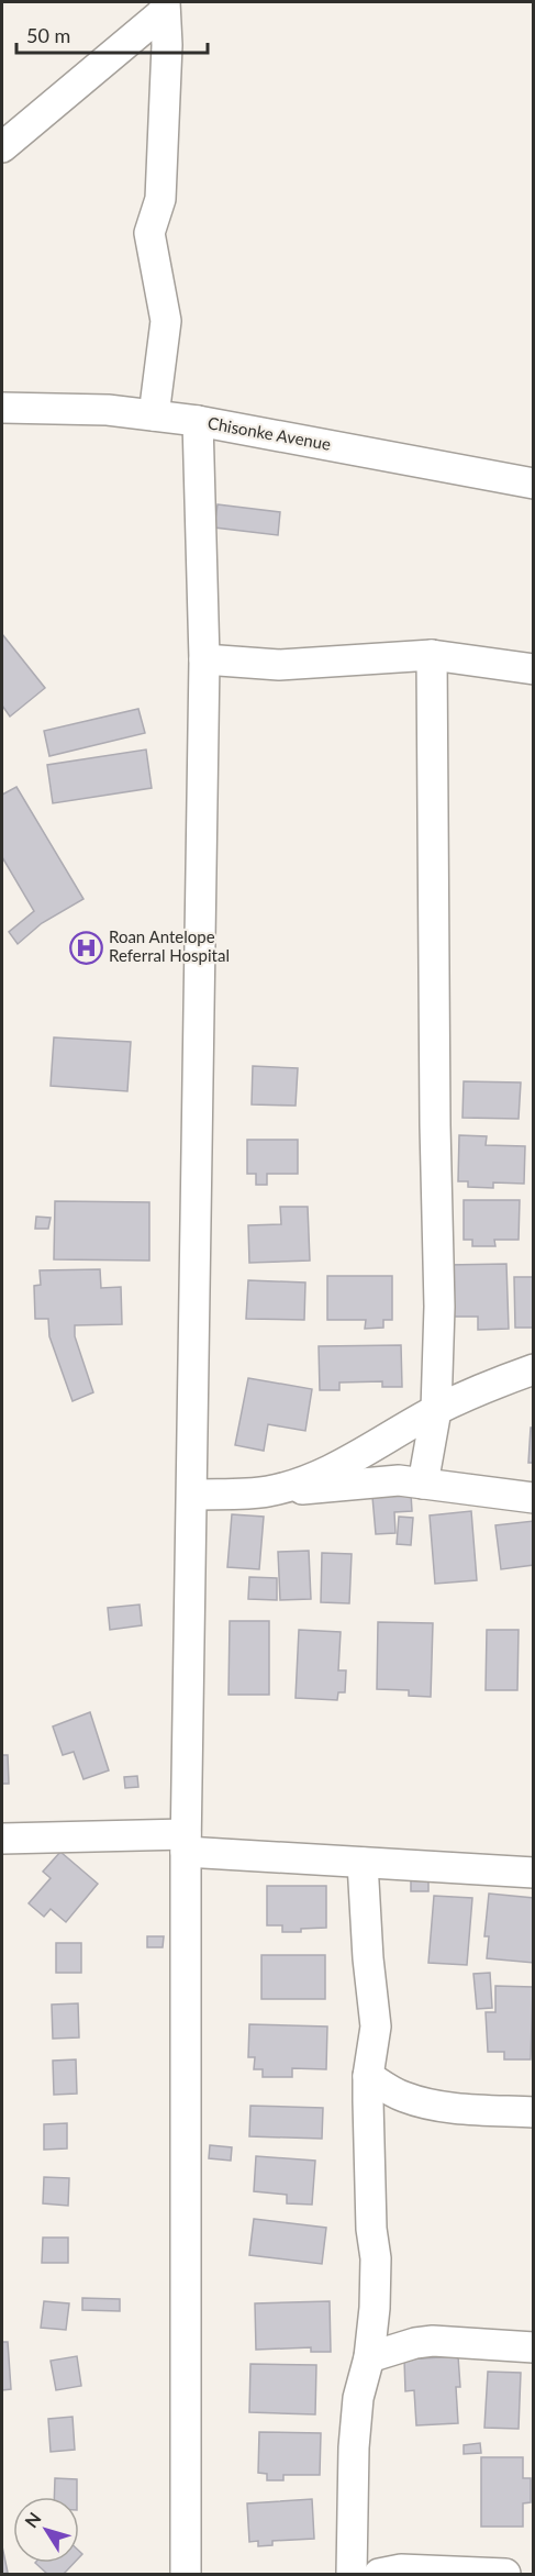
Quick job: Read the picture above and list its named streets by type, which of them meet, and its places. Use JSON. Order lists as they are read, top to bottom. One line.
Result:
{"streets":{"street":["Chisonke Avenue"]},"places":{"hospital":["Roan Antelope Referral Hospital"]},"scale_bar":"50 m","north":"top left"}
